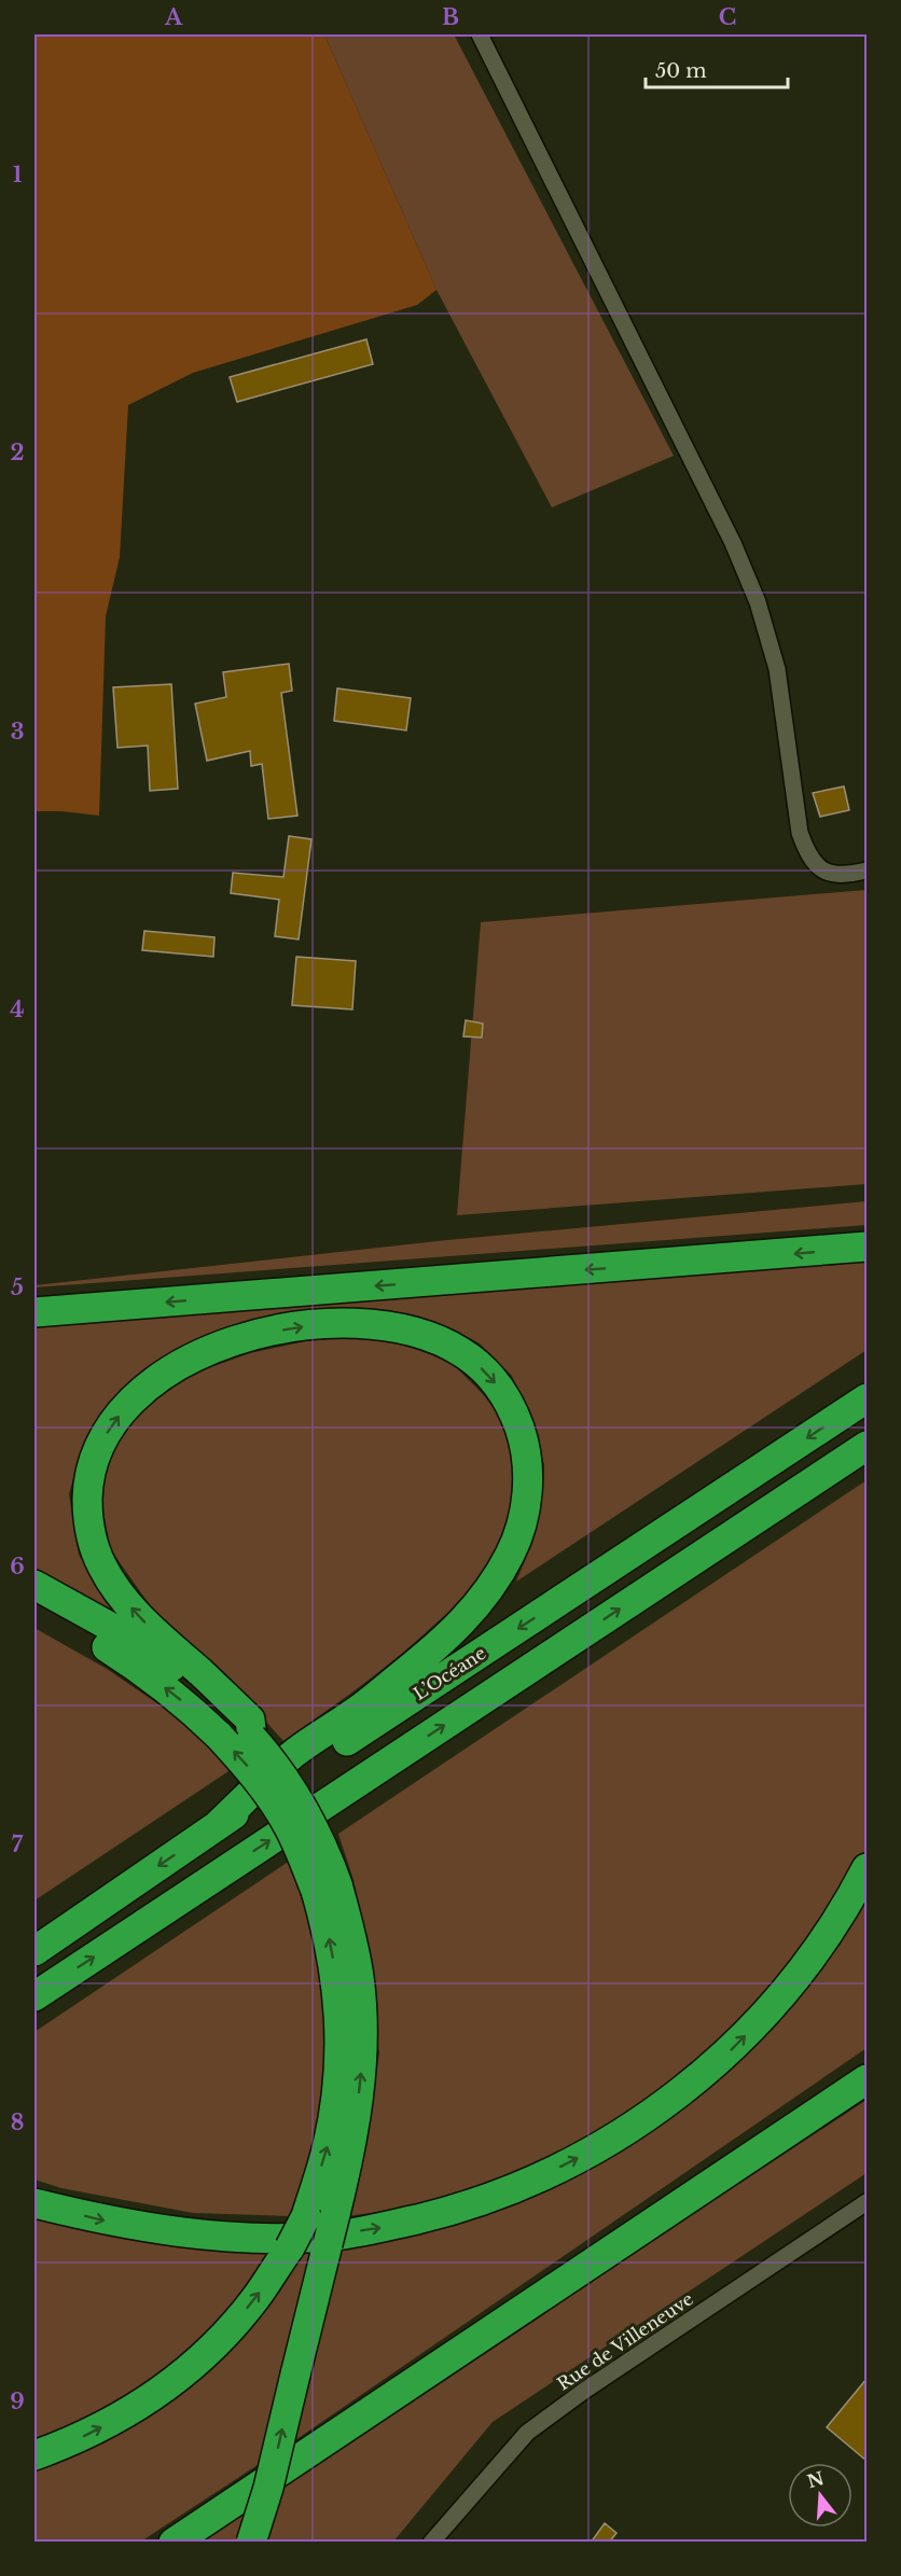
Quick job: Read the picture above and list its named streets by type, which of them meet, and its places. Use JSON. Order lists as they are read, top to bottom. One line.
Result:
{"streets":{"highway":["L’Océane"],"street":["Rue de Villeneuve"]},"scale_bar":"50 m","north":"top","grid":{"columns":["A","B","C"],"rows":["1","2","3","4","5","6","7","8","9"]}}
